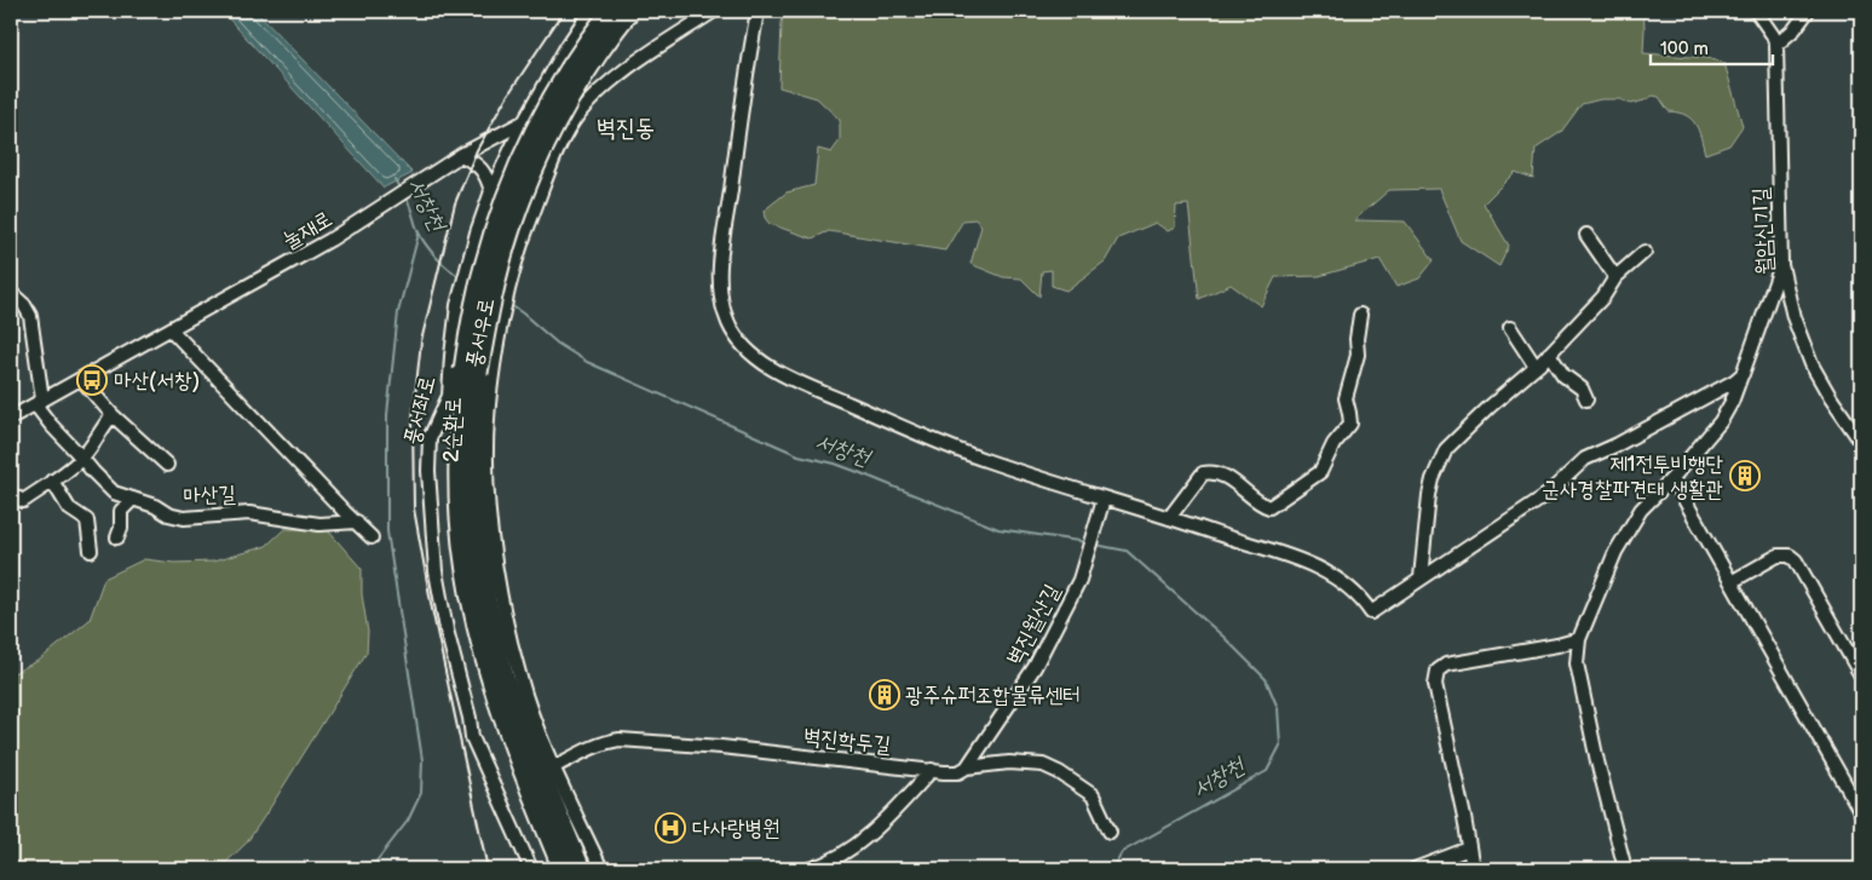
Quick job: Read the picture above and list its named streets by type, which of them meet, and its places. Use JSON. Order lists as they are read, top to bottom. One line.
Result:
{"streets":{"highway":["2순환로"],"street":["눌재로","월암신기길","풍서우로","풍서좌로","마산길","벽진월산길","벽진학두길"]},"crossings":[["눌재로","풍서우로"],["눌재로","풍서좌로"],["눌재로","마산길"],["풍서우로","벽진학두길"],["벽진월산길","벽진학두길"]],"districts":["벽진동"],"water":["서창천"],"places":{"bus stop":["마산(서창)"],"building":["제1전투비행단 군사경찰파견대 생활관","광주슈퍼조합물류센터"],"hospital":["다사랑병원"]},"scale_bar":"100 m"}
